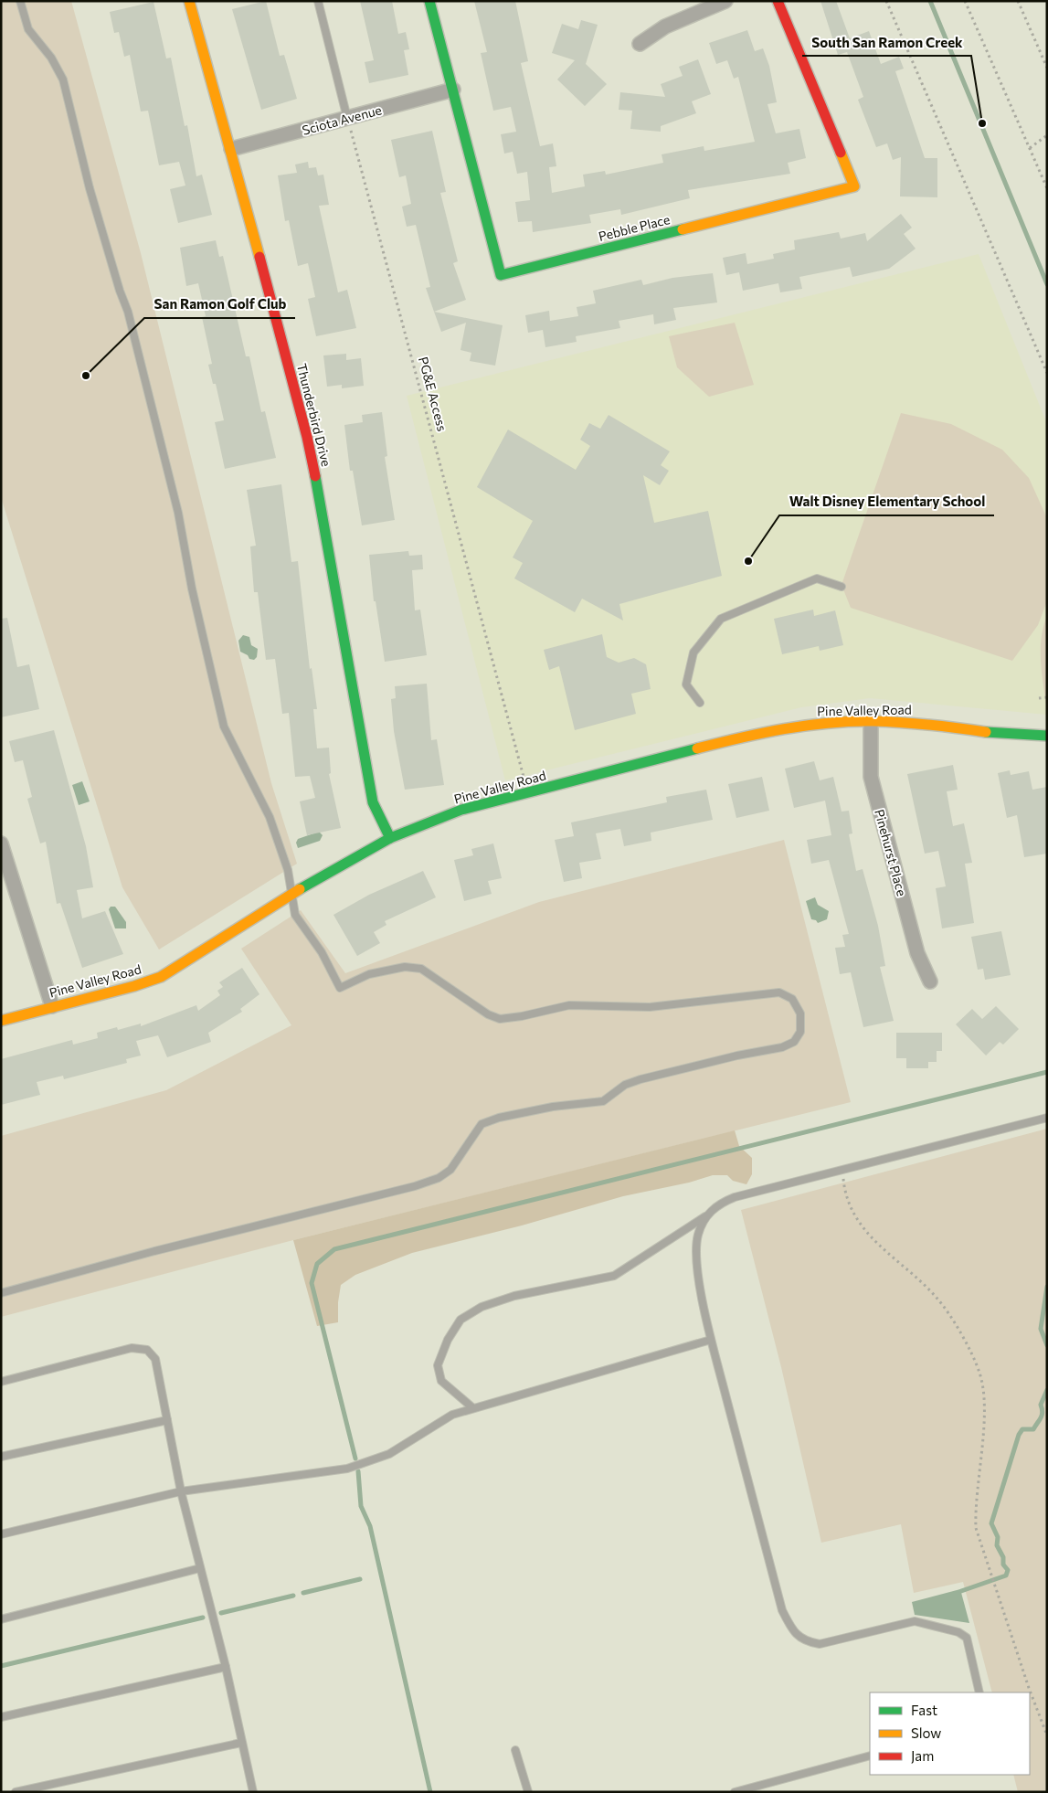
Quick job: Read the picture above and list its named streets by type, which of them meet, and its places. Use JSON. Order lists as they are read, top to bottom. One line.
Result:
{"streets":{"street":["Sciota Avenue","Pebble Place","Thunderbird Drive","Pine Valley Road","Pinehurst Place"],"path":["PG&E Access"]},"crossings":[["Sciota Avenue","Pebble Place"],["Sciota Avenue","PG&E Access"],["Sciota Avenue","Thunderbird Drive"],["PG&E Access","Pine Valley Road"],["Thunderbird Drive","Pine Valley Road"],["Pine Valley Road","Pinehurst Place"]],"places":["South San Ramon Creek","San Ramon Golf Club","Walt Disney Elementary School"],"legend":["Fast","Slow","Jam"]}
